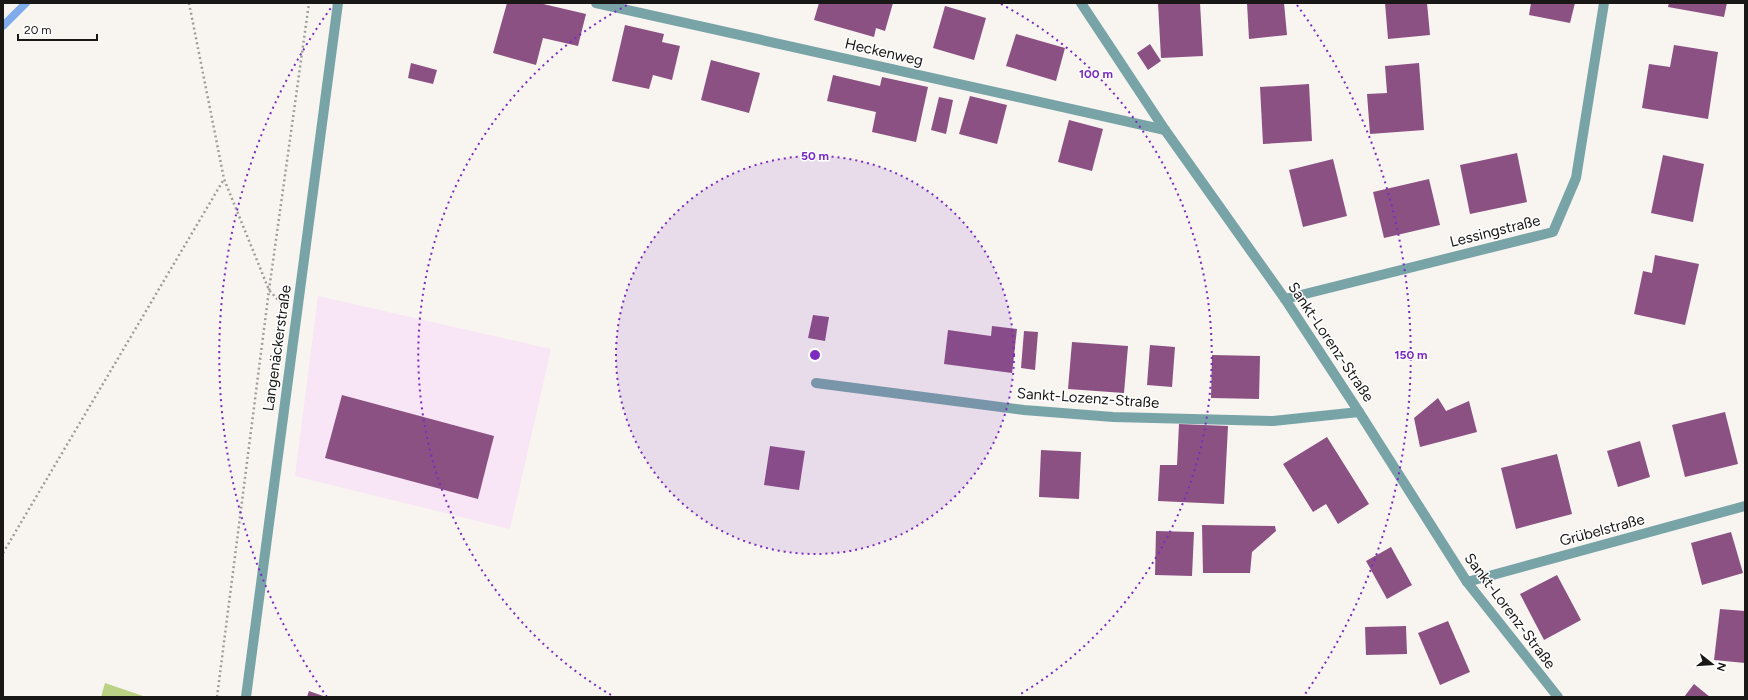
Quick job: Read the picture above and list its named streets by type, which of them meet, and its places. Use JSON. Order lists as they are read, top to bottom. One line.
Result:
{"streets":{"street":["Heckenweg","Lessingstraße","Sankt-Lorenz-Straße","Langenäckerstraße","Sankt-Lozenz-Straße","Grübelstraße"]},"crossings":[["Heckenweg","Sankt-Lorenz-Straße"],["Lessingstraße","Sankt-Lorenz-Straße"],["Sankt-Lorenz-Straße","Sankt-Lozenz-Straße"],["Sankt-Lorenz-Straße","Grübelstraße"]],"scale_bar":"20 m","north":"right","rings":["100 m","50 m","150 m"]}
